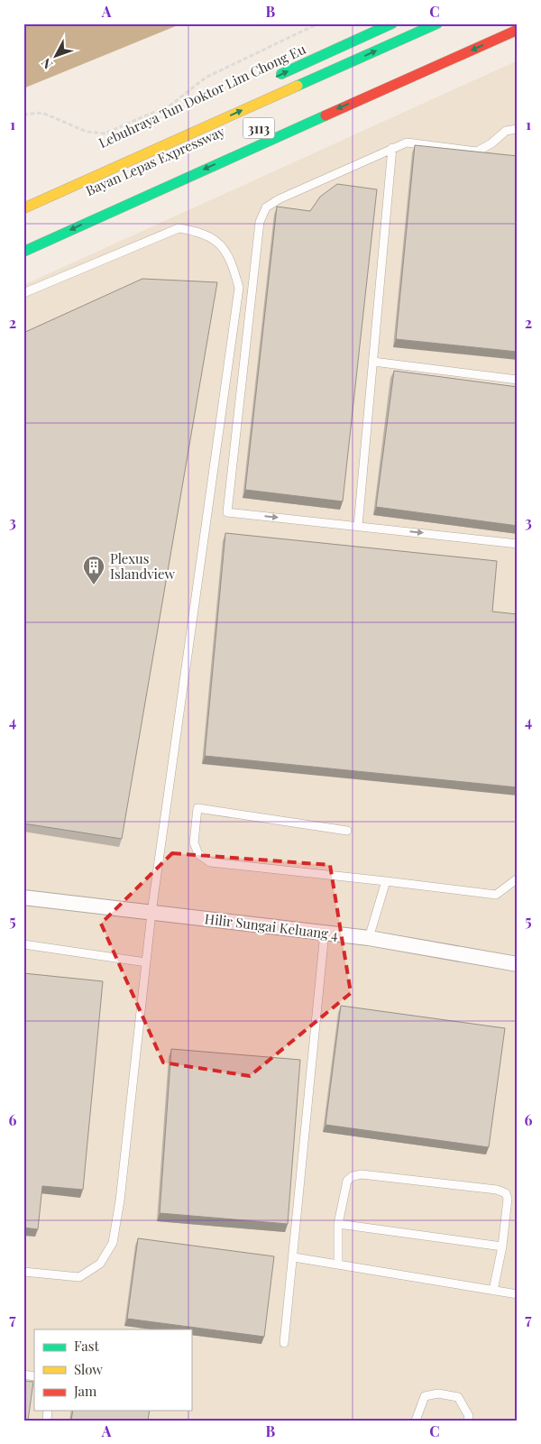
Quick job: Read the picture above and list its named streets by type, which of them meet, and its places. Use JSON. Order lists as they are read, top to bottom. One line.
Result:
{"streets":{"highway":["Lebuhraya Tun Doktor Lim Chong Eu","3113","Bayan Lepas Expressway"],"street":["Hilir Sungai Keluang 4"]},"places":{"building":["Plexus Islandview"]},"legend":["Fast","Slow","Jam"],"north":"bottom left","grid":{"columns":["A","B","C"],"rows":["1","2","3","4","5","6","7"]}}
